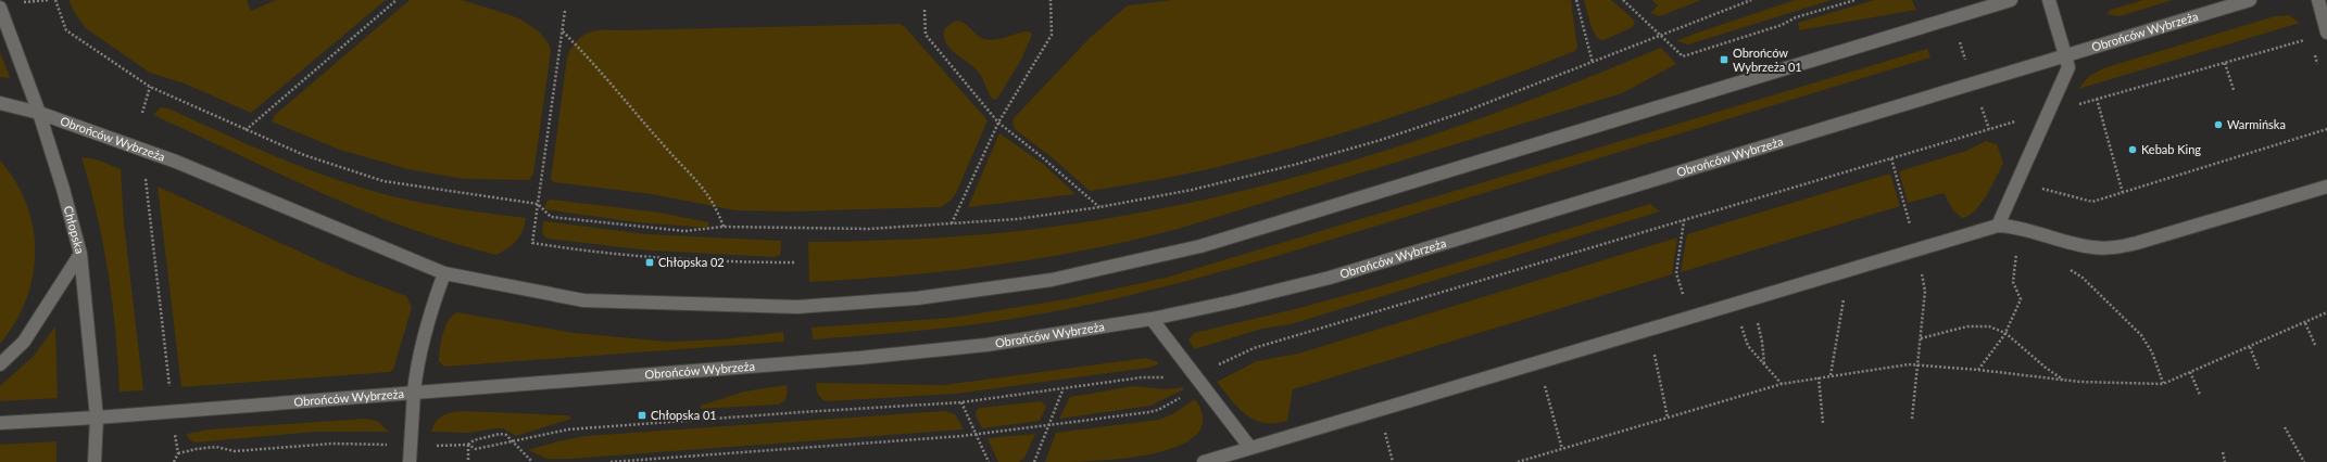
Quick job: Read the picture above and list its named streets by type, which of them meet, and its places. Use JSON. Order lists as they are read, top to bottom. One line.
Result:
{"streets":{"main road":["Obrońców Wybrzeża","Chłopska"]},"crossings":[["Obrońców Wybrzeża","Chłopska"]],"places":{"transit":["Obrońców Wybrzeża 01","Chłopska 02","Chłopska 01"],"other":["Warmińska","Kebab King"]}}
